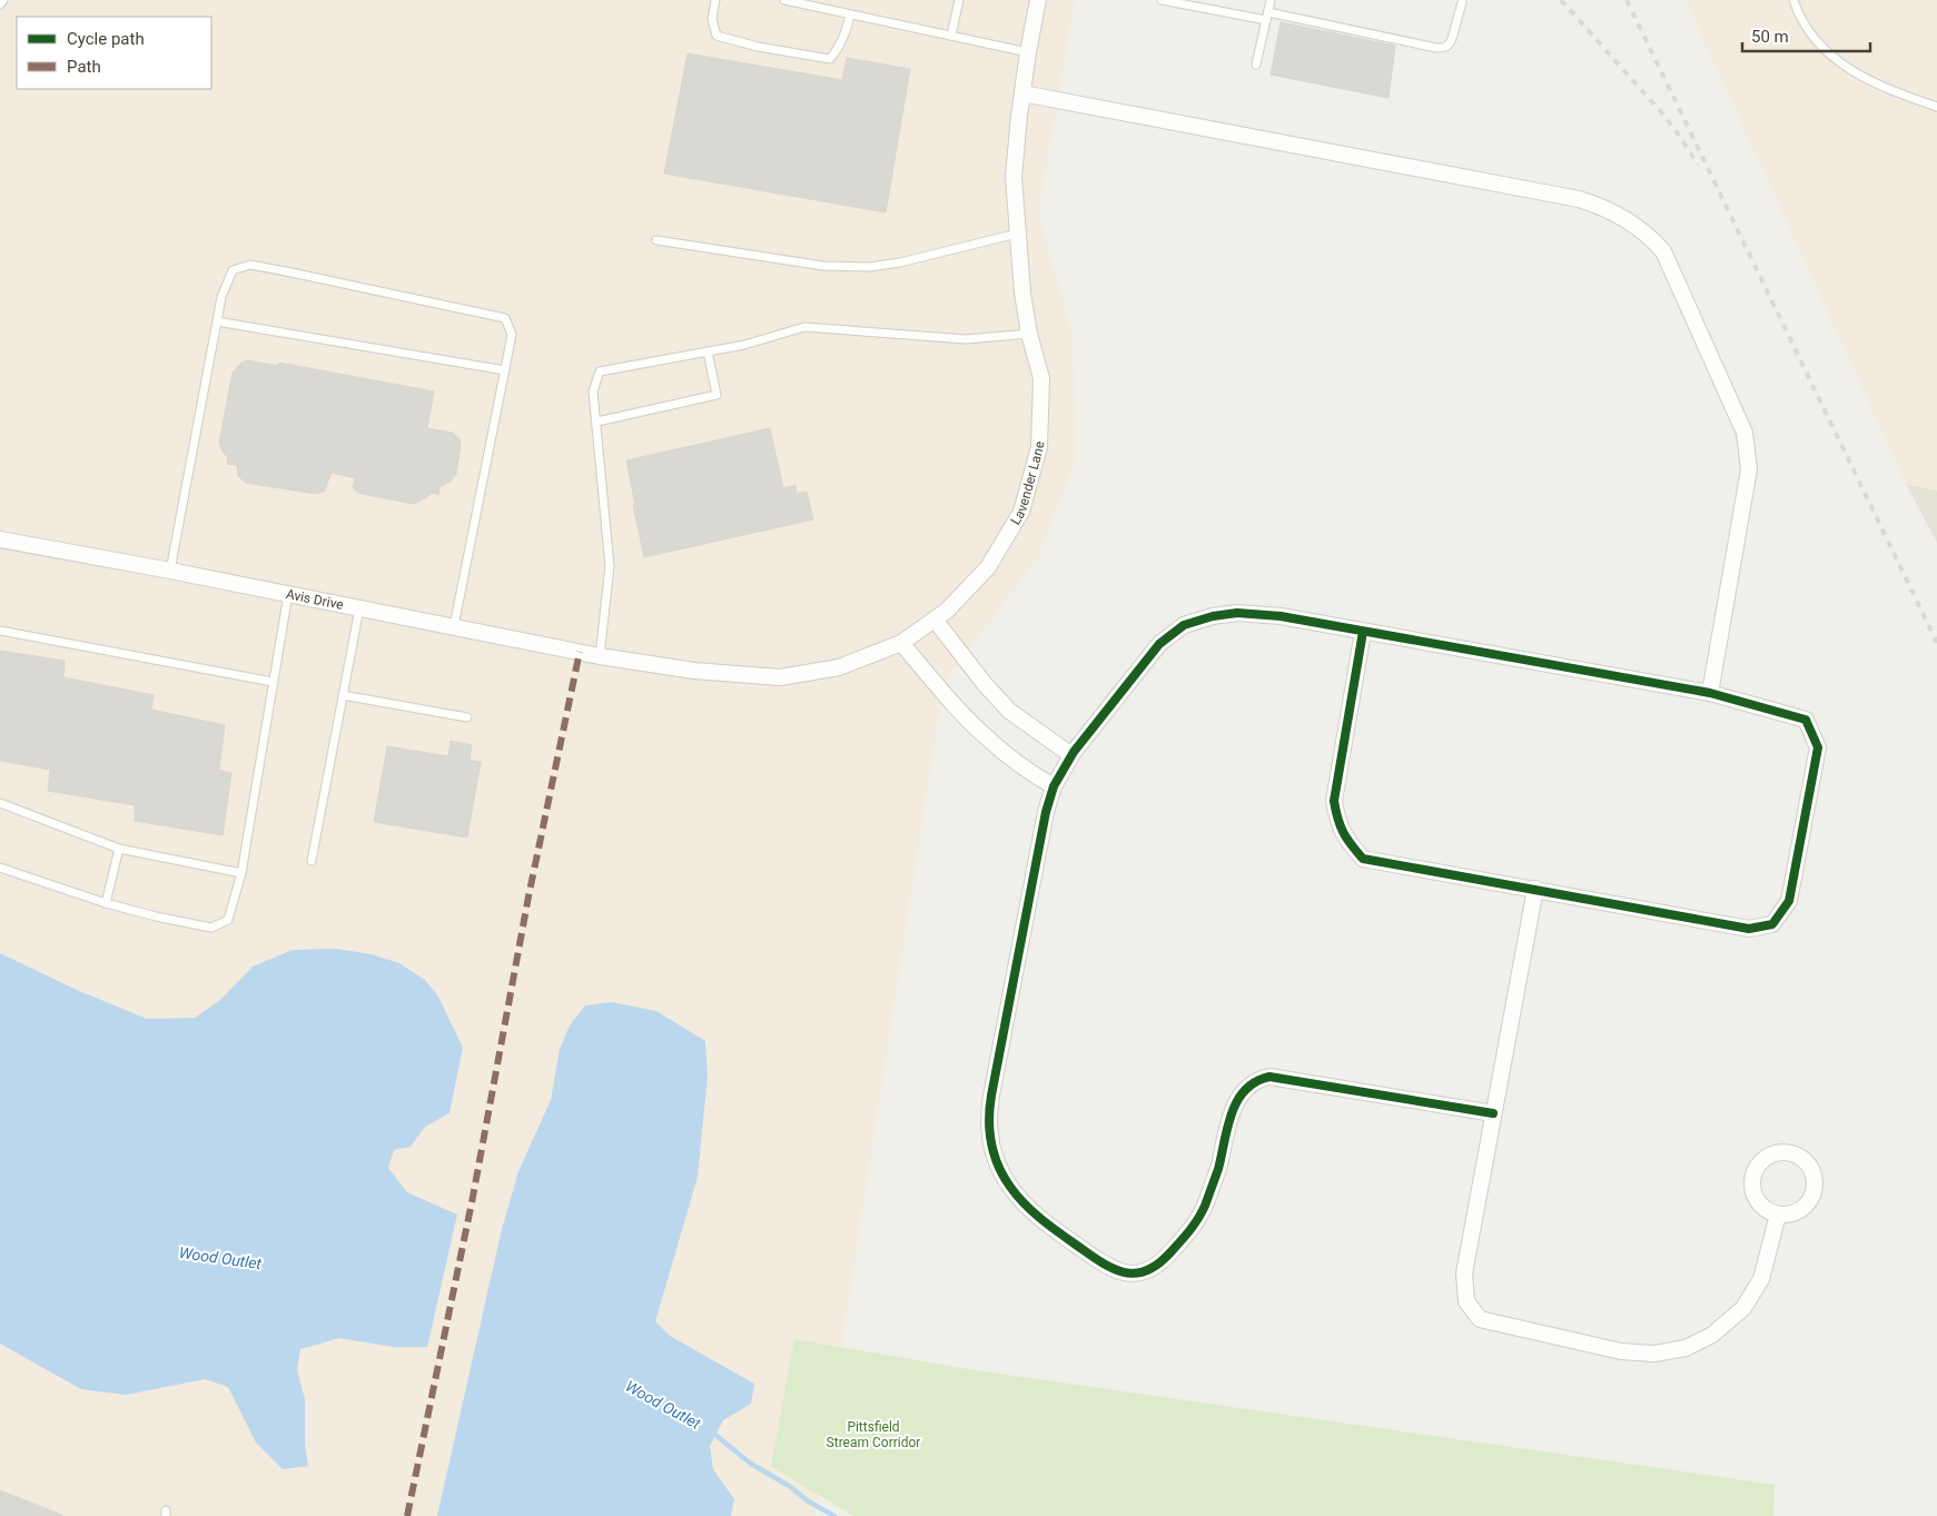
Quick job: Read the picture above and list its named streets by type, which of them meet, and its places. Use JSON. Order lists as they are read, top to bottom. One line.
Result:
{"streets":{"street":["Lavender Lane","Avis Drive"]},"crossings":[["Lavender Lane","Avis Drive"]],"water":["Wood Outlet"],"parks":["Pittsfield Stream Corridor"],"legend":["Cycle path","Path"],"scale_bar":"50 m"}
